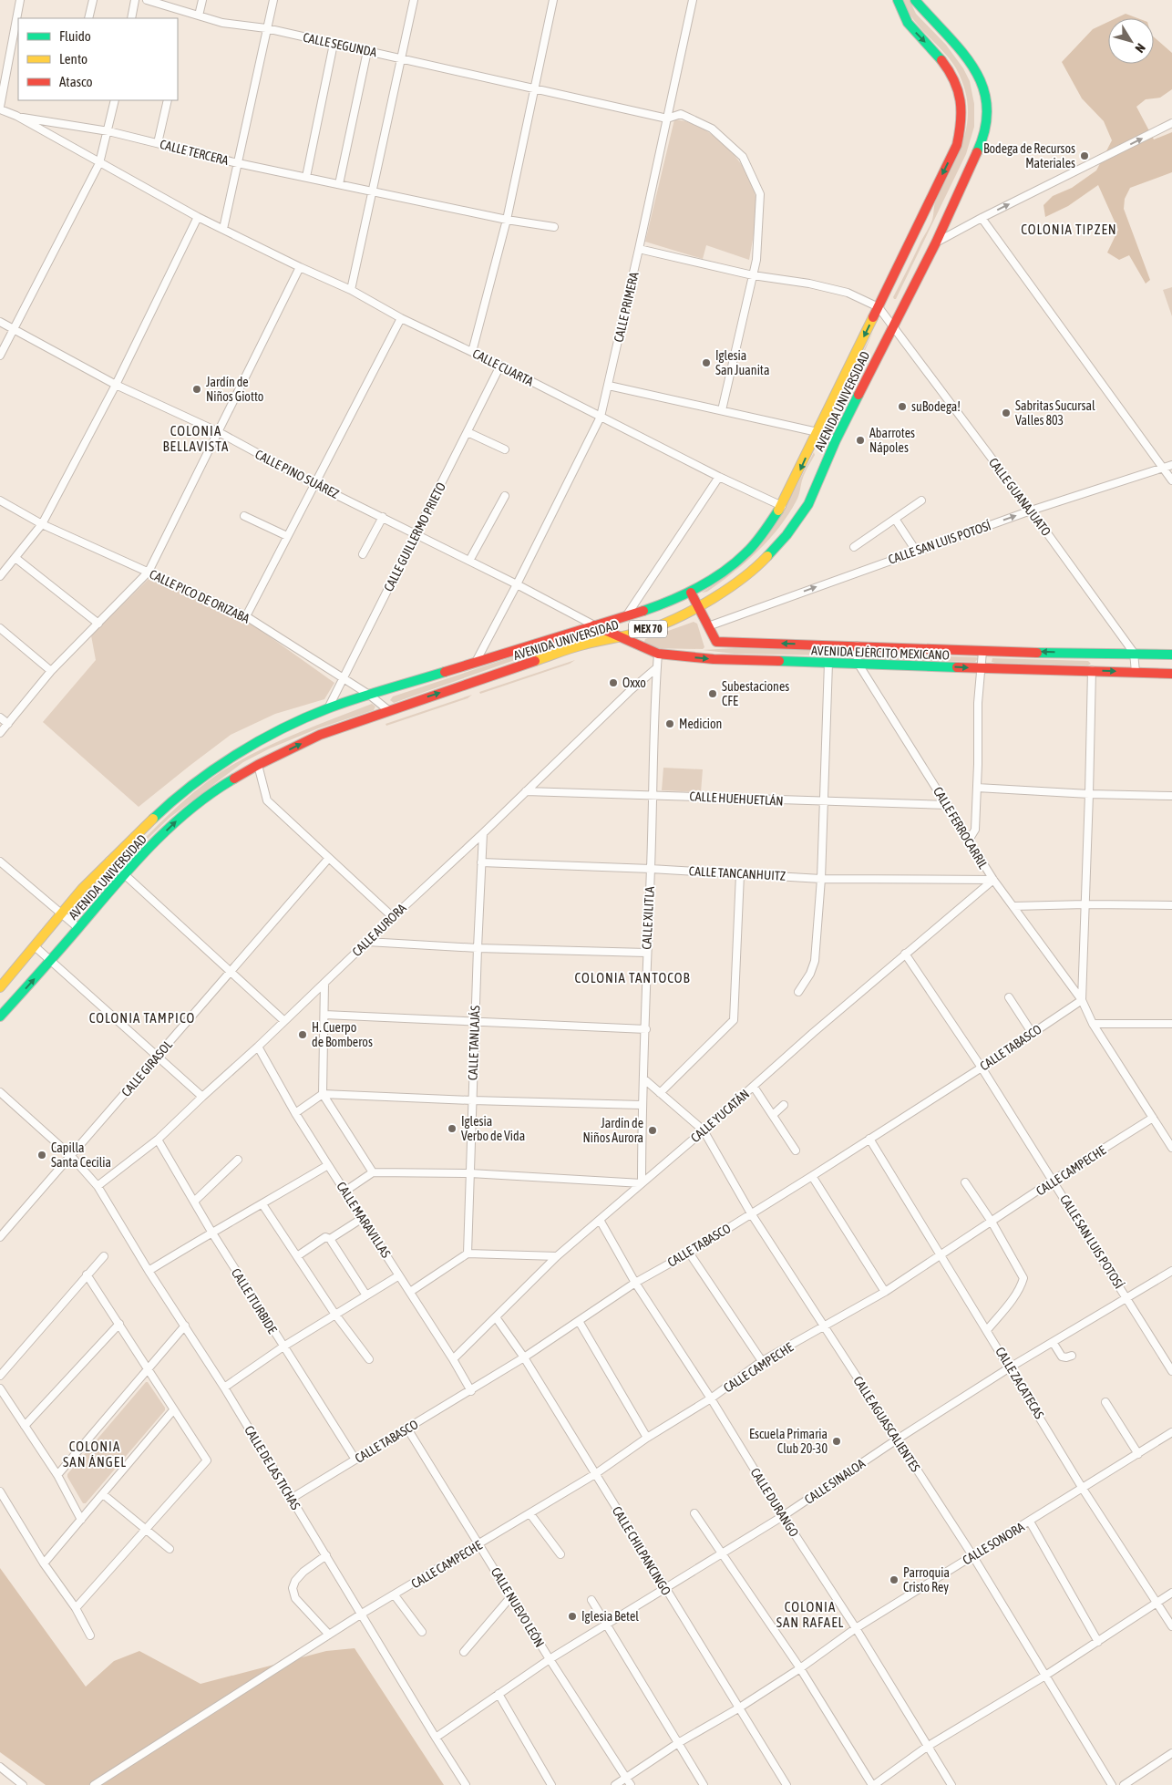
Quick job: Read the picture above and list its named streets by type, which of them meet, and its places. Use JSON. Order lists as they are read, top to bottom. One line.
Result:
{"streets":{"main road":["AVENIDA UNIVERSIDAD","MEX 70","AVENIDA EJÉRCITO MEXICANO"],"street":["CALLE SEGUNDA","CALLE TERCERA","CALLE PRIMERA","CALLE CUARTA","CALLE PINO SUÁREZ","CALLE GUANAJUATO","CALLE GUILLERMO PRIETO","CALLE SAN LUIS POTOSÍ","CALLE PICO DE ORIZABA","CALLE HUEHUETLÁN","CALLE FERROCARRIL","CALLE TANCANHUITZ","CALLE XILITLA","CALLE AURORA","CALLE TANLAJÁS","CALLE TABASCO","CALLE GIRASOL","CALLE YUCATÁN","CALLE CAMPECHE","CALLE MARAVILLAS","CALLE ITURBIDE","CALLE ZACATECAS","CALLE AGUASCALIENTES","CALLE DE LAS TICHAS","CALLE SINALOA","CALLE DURANGO","CALLE SONORA","CALLE CHILPANCINGO","CALLE NUEVO LEÓN"]},"crossings":[["CALLE SEGUNDA","CALLE PRIMERA"],["CALLE TERCERA","CALLE CUARTA"],["CALLE PRIMERA","CALLE CUARTA"],["CALLE PRIMERA","AVENIDA UNIVERSIDAD"],["CALLE PRIMERA","CALLE PINO SUÁREZ"],["CALLE CUARTA","AVENIDA UNIVERSIDAD"],["CALLE CUARTA","CALLE GUILLERMO PRIETO"],["AVENIDA UNIVERSIDAD","CALLE PINO SUÁREZ"],["AVENIDA UNIVERSIDAD","CALLE GUANAJUATO"],["AVENIDA UNIVERSIDAD","CALLE GUILLERMO PRIETO"],["AVENIDA UNIVERSIDAD","CALLE PICO DE ORIZABA"],["AVENIDA UNIVERSIDAD","AVENIDA EJÉRCITO MEXICANO"],["CALLE PINO SUÁREZ","CALLE GUILLERMO PRIETO"],["CALLE PINO SUÁREZ","AVENIDA EJÉRCITO MEXICANO"],["CALLE GUANAJUATO","CALLE SAN LUIS POTOSÍ"],["CALLE GUANAJUATO","AVENIDA EJÉRCITO MEXICANO"],["CALLE GUILLERMO PRIETO","CALLE PICO DE ORIZABA"],["CALLE SAN LUIS POTOSÍ","AVENIDA EJÉRCITO MEXICANO"],["CALLE SAN LUIS POTOSÍ","CALLE TABASCO"],["CALLE SAN LUIS POTOSÍ","CALLE YUCATÁN"],["CALLE SAN LUIS POTOSÍ","CALLE CAMPECHE"],["CALLE SAN LUIS POTOSÍ","CALLE SINALOA"],["AVENIDA EJÉRCITO MEXICANO","CALLE FERROCARRIL"],["AVENIDA EJÉRCITO MEXICANO","CALLE XILITLA"],["CALLE HUEHUETLÁN","CALLE FERROCARRIL"],["CALLE HUEHUETLÁN","CALLE XILITLA"],["CALLE HUEHUETLÁN","CALLE AURORA"],["CALLE FERROCARRIL","CALLE TANCANHUITZ"],["CALLE FERROCARRIL","CALLE TABASCO"],["CALLE FERROCARRIL","CALLE YUCATÁN"],["CALLE TANCANHUITZ","CALLE XILITLA"],["CALLE TANCANHUITZ","CALLE TANLAJÁS"],["CALLE TANCANHUITZ","CALLE YUCATÁN"],["CALLE XILITLA","CALLE AURORA"],["CALLE XILITLA","CALLE YUCATÁN"],["CALLE XILITLA","CALLE AGUASCALIENTES"],["CALLE AURORA","CALLE TANLAJÁS"],["CALLE AURORA","CALLE MARAVILLAS"],["CALLE AURORA","CALLE ITURBIDE"],["CALLE AURORA","CALLE DE LAS TICHAS"],["CALLE TABASCO","CALLE MARAVILLAS"],["CALLE TABASCO","CALLE ITURBIDE"],["CALLE TABASCO","CALLE ZACATECAS"],["CALLE TABASCO","CALLE AGUASCALIENTES"],["CALLE TABASCO","CALLE DE LAS TICHAS"],["CALLE TABASCO","CALLE DURANGO"],["CALLE TABASCO","CALLE CHILPANCINGO"],["CALLE TABASCO","CALLE NUEVO LEÓN"],["CALLE GIRASOL","CALLE DE LAS TICHAS"],["CALLE YUCATÁN","CALLE MARAVILLAS"],["CALLE YUCATÁN","CALLE AGUASCALIENTES"],["CALLE YUCATÁN","CALLE DURANGO"],["CALLE YUCATÁN","CALLE CHILPANCINGO"],["CALLE CAMPECHE","CALLE ZACATECAS"],["CALLE CAMPECHE","CALLE AGUASCALIENTES"],["CALLE CAMPECHE","CALLE DE LAS TICHAS"],["CALLE CAMPECHE","CALLE DURANGO"],["CALLE CAMPECHE","CALLE CHILPANCINGO"],["CALLE CAMPECHE","CALLE NUEVO LEÓN"],["CALLE ZACATECAS","CALLE SINALOA"],["CALLE ZACATECAS","CALLE SONORA"],["CALLE AGUASCALIENTES","CALLE SINALOA"],["CALLE AGUASCALIENTES","CALLE SONORA"],["CALLE DE LAS TICHAS","CALLE SINALOA"],["CALLE SINALOA","CALLE DURANGO"],["CALLE SINALOA","CALLE CHILPANCINGO"],["CALLE SINALOA","CALLE NUEVO LEÓN"],["CALLE DURANGO","CALLE SONORA"],["CALLE SONORA","CALLE CHILPANCINGO"],["CALLE SONORA","CALLE NUEVO LEÓN"]],"districts":["COLONIA TIPZEN","COLONIA BELLAVISTA","COLONIA TANTOCOB","COLONIA TAMPICO","COLONIA SAN ÁNGEL","COLONIA SAN RAFAEL"],"places":["Bodega de Recursos Materiales","Iglesia San Juanita","Jardín de Niños Giotto","suBodega!","Sabritas Sucursal Valles 803","Abarrotes Nápoles","Oxxo","Subestaciones CFE","Medicion","H. Cuerpo de Bomberos","Iglesia Verbo de Vida","Jardín de Niños Aurora","Capilla Santa Cecilia","Escuela Primaria Club 20-30","Parroquia Cristo Rey","Iglesia Betel"],"legend":["Fluido","Lento","Atasco"],"north":"bottom right"}
